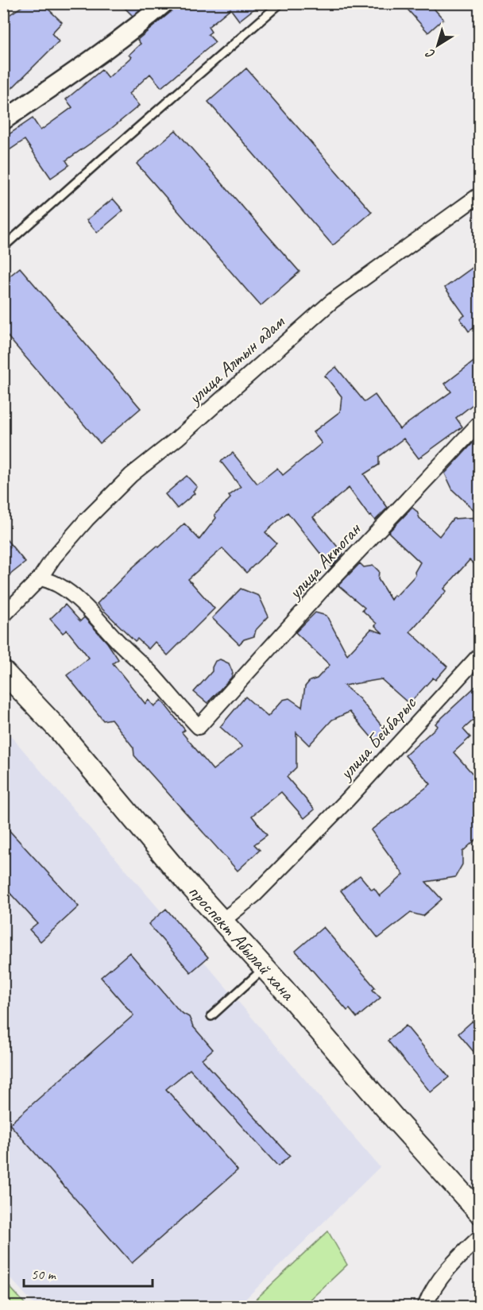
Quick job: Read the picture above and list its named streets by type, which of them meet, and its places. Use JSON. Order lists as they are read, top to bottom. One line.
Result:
{"streets":{"main road":["проспект Абылай хана"],"street":["улица Алтын адам","улица Актоган","улица Бейбарыс"]},"crossings":[["улица Алтын адам","улица Актоган"],["улица Бейбарыс","проспект Абылай хана"]],"scale_bar":"50 m","north":"bottom left"}
